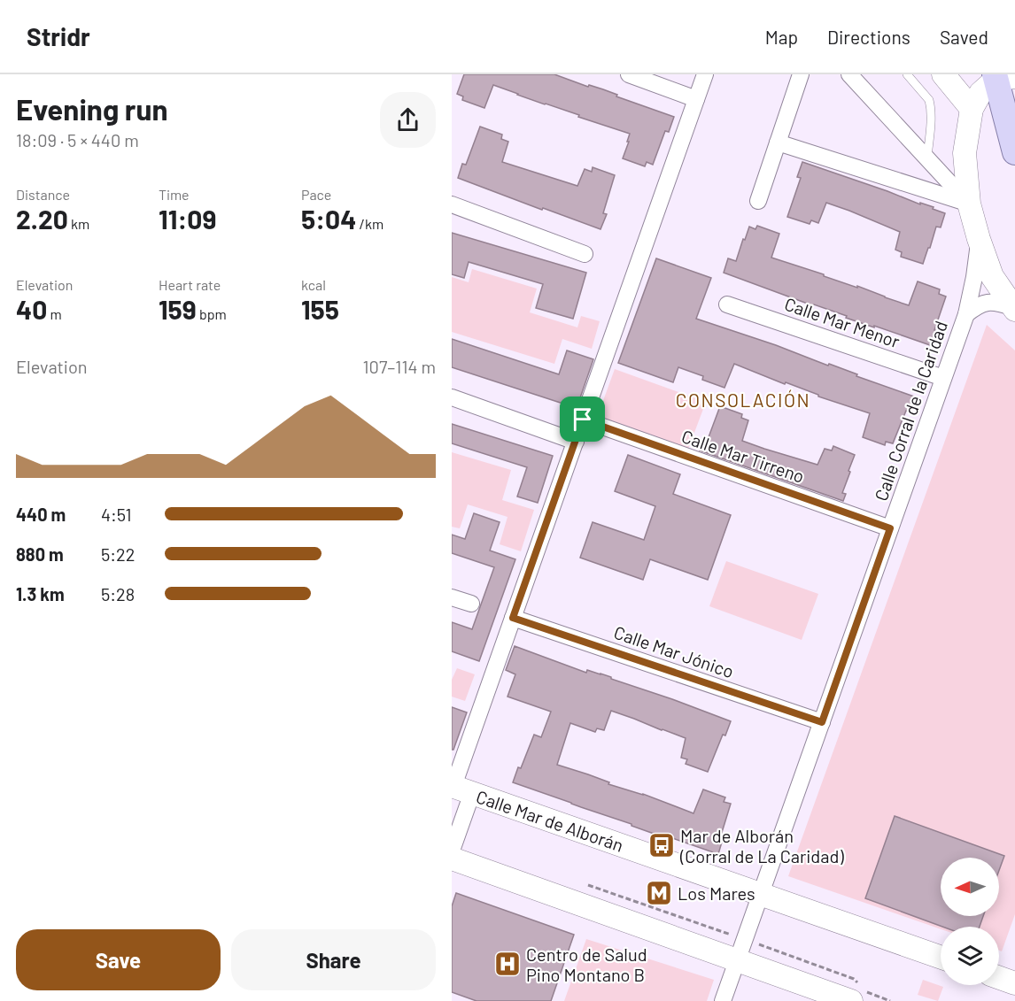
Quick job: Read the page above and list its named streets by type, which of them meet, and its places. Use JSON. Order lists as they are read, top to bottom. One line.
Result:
{"streets":{"street":["Calle Mar Menor","Calle Corral de la Caridad","Calle Mar Tirreno","Calle Mar Jónico","Calle Mar de Alborán"]},"crossings":[["Calle Mar Menor","Calle Corral de la Caridad"],["Calle Corral de la Caridad","Calle Mar Tirreno"],["Calle Corral de la Caridad","Calle Mar Jónico"],["Calle Corral de la Caridad","Calle Mar de Alborán"]],"districts":["CONSOLACIÓN"],"places":{"bus stop":["Mar de Alborán (Corral de La Caridad)"],"metro station":["Los Mares"],"hospital":["Centro de Salud Pino Montano B"]},"north":"left","page":{"header":"Stridr","nav":["Map","Directions","Saved"],"heading":["Evening run","18:09 · 5 × 440 m"],"stats":[["Distance","2.20 km"],["Time","11:09"],["Pace","5:04 /km"],["Elevation","40 m"],["Heart rate","159 bpm"],["kcal","155"]],"chart":["Elevation","107–114 m"],"list":[{"name":"440 m","note":"4:51"},{"name":"880 m","note":"5:22"},{"name":"1.3 km","note":"5:28"}],"buttons":["Save","Share"]}}
